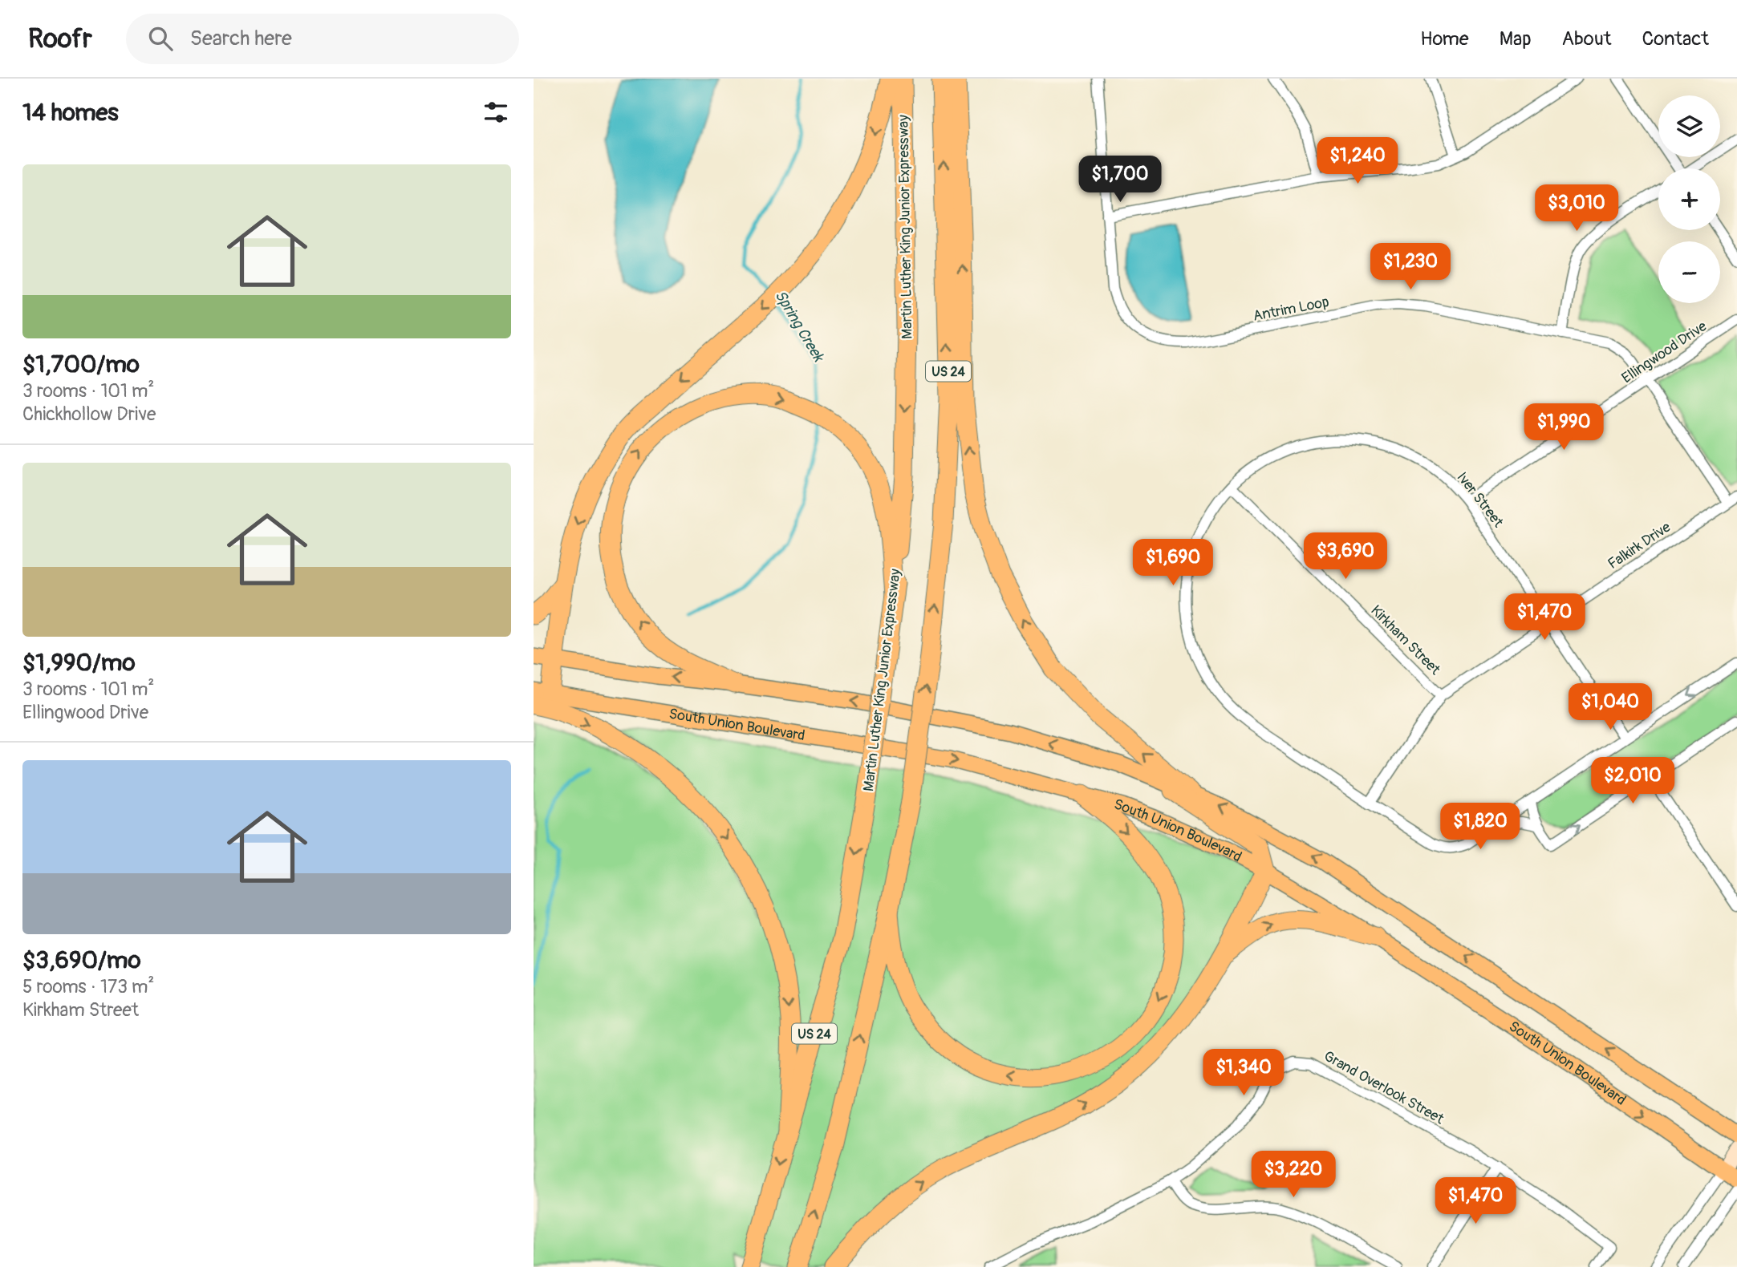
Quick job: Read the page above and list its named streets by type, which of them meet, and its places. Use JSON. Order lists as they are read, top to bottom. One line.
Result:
{"streets":{"highway":["Martin Luther King Junior Expressway","US 24"],"main road":["South Union Boulevard"],"street":["Antrim Loop","Ellingwood Drive","Iver Street","Falkirk Drive","Kirkham Street","Grand Overlook Street"]},"crossings":[["Antrim Loop","Ellingwood Drive"],["Antrim Loop","Falkirk Drive"],["Ellingwood Drive","Iver Street"],["Iver Street","Falkirk Drive"],["Iver Street","Kirkham Street"],["Falkirk Drive","Kirkham Street"]],"water":["Spring Creek"],"page":{"header":"Roofr","search":"Search here","nav":["Home","Map","About","Contact"],"heading":"14 homes","map_buttons":["+","−"],"price":["$1,240","$1,700","$3,010","$1,230","$1,990","$3,690","$1,690","$1,470","$1,040","$2,010","$1,820","$1,340","$3,220","$1,470"],"list":[{"name":"$1,700/mo","note":"3 rooms · 101 m² · Chickhollow Drive"},{"name":"$1,990/mo","note":"3 rooms · 101 m² · Ellingwood Drive"},{"name":"$3,690/mo","note":"5 rooms · 173 m² · Kirkham Street"}]}}
